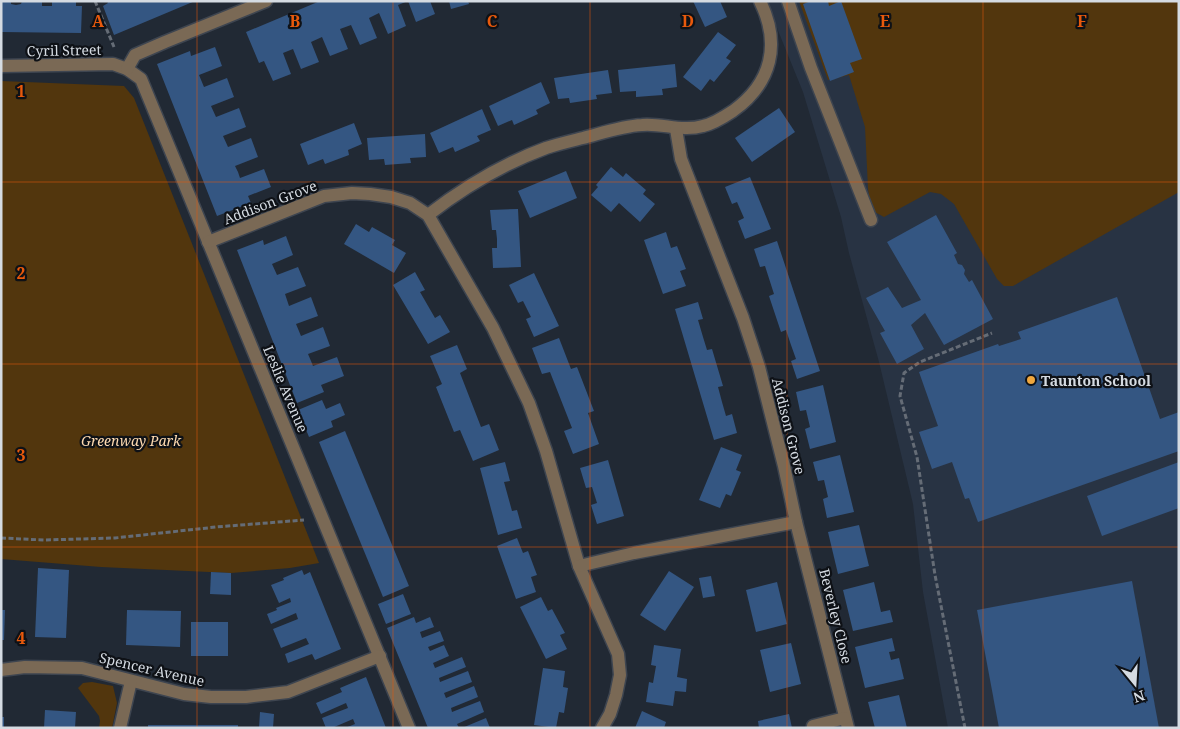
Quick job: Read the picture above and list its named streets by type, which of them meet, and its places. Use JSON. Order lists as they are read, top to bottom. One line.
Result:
{"streets":{"street":["Cyril Street","Addison Grove","Leslie Avenue","Beverley Close","Spencer Avenue"]},"crossings":[["Cyril Street","Leslie Avenue"],["Addison Grove","Leslie Avenue"],["Addison Grove","Beverley Close"],["Leslie Avenue","Spencer Avenue"]],"parks":["Greenway Park"],"places":["Taunton School"],"north":"bottom","grid":{"columns":["A","B","C","D","E","F"],"rows":["1","2","3","4"]}}
